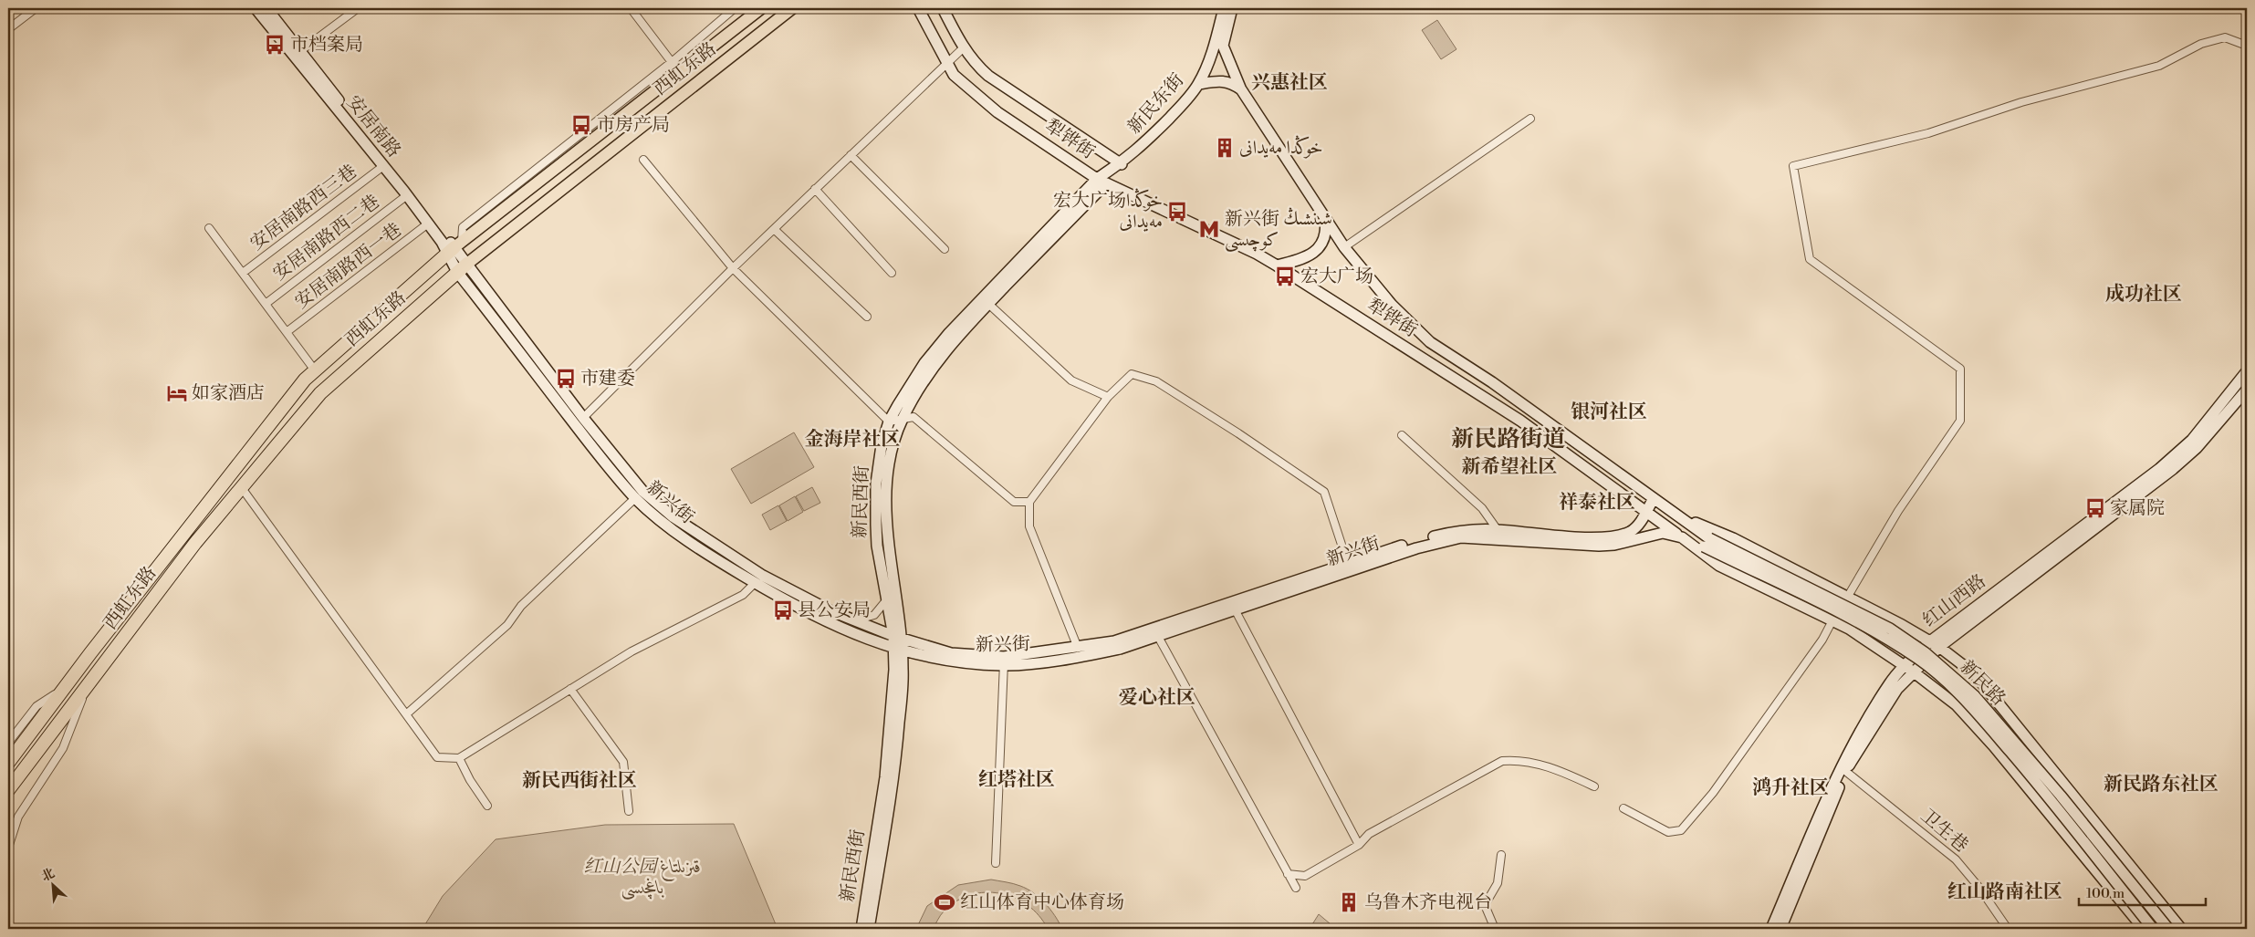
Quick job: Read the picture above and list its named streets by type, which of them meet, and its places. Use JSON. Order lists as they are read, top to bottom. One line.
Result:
{"streets":{"highway":["西虹东路"],"main road":["新民东街","安居南路","犁铧街","新民西街","新兴街","红山西路","新民路"],"street":["安居南路西三巷","安居南路西二巷","安居南路西一巷","卫生巷"]},"crossings":[["西虹东路","安居南路"],["西虹东路","新兴街"],["新民东街","犁铧街"],["新民东街","新民西街"],["安居南路","安居南路西三巷"],["安居南路","安居南路西二巷"],["安居南路","安居南路西一巷"],["安居南路","新兴街"],["犁铧街","新民西街"],["犁铧街","新兴街"],["犁铧街","新民路"],["新民西街","新兴街"],["红山西路","卫生巷"]],"districts":["兴惠社区","成功社区","银河社区","新民路街道","金海岸社区","新希望社区","祥泰社区","爱心社区","红塔社区","新民西街社区","新民路东社区","鸿升社区","红山路南社区"],"parks":["红山公园 قىزىلتاغ باغچىسى"],"places":{"bus stop":["市档案局","市房产局","宏大广场خوڭدا مەيدانى","宏大广场","市建委","家属院","县公安局"],"building":["خوڭدا مەيدانى","乌鲁木齐电视台"],"metro station":["新兴街 شىنشىڭ كوچىسى"],"hotel":["如家酒店"],"sports":["红山体育中心体育场"]},"scale_bar":"100 m","north":"top left"}
